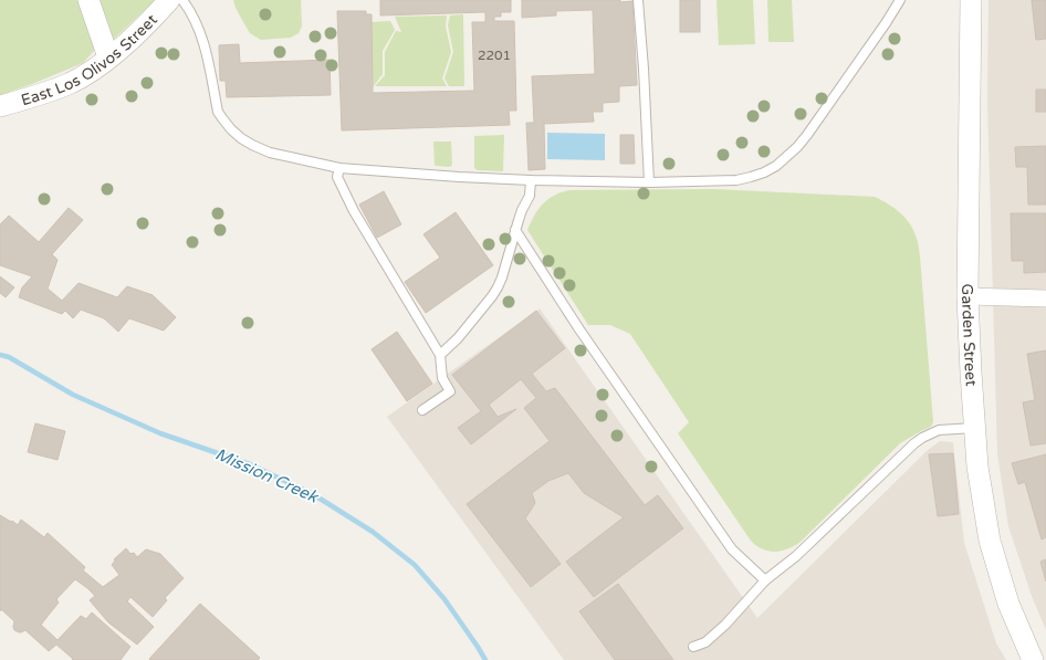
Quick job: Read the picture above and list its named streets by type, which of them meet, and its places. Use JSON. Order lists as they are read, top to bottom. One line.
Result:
{"streets":{"street":["East Los Olivos Street","Garden Street"]},"water":["Mission Creek"],"house_numbers":["2201"]}
